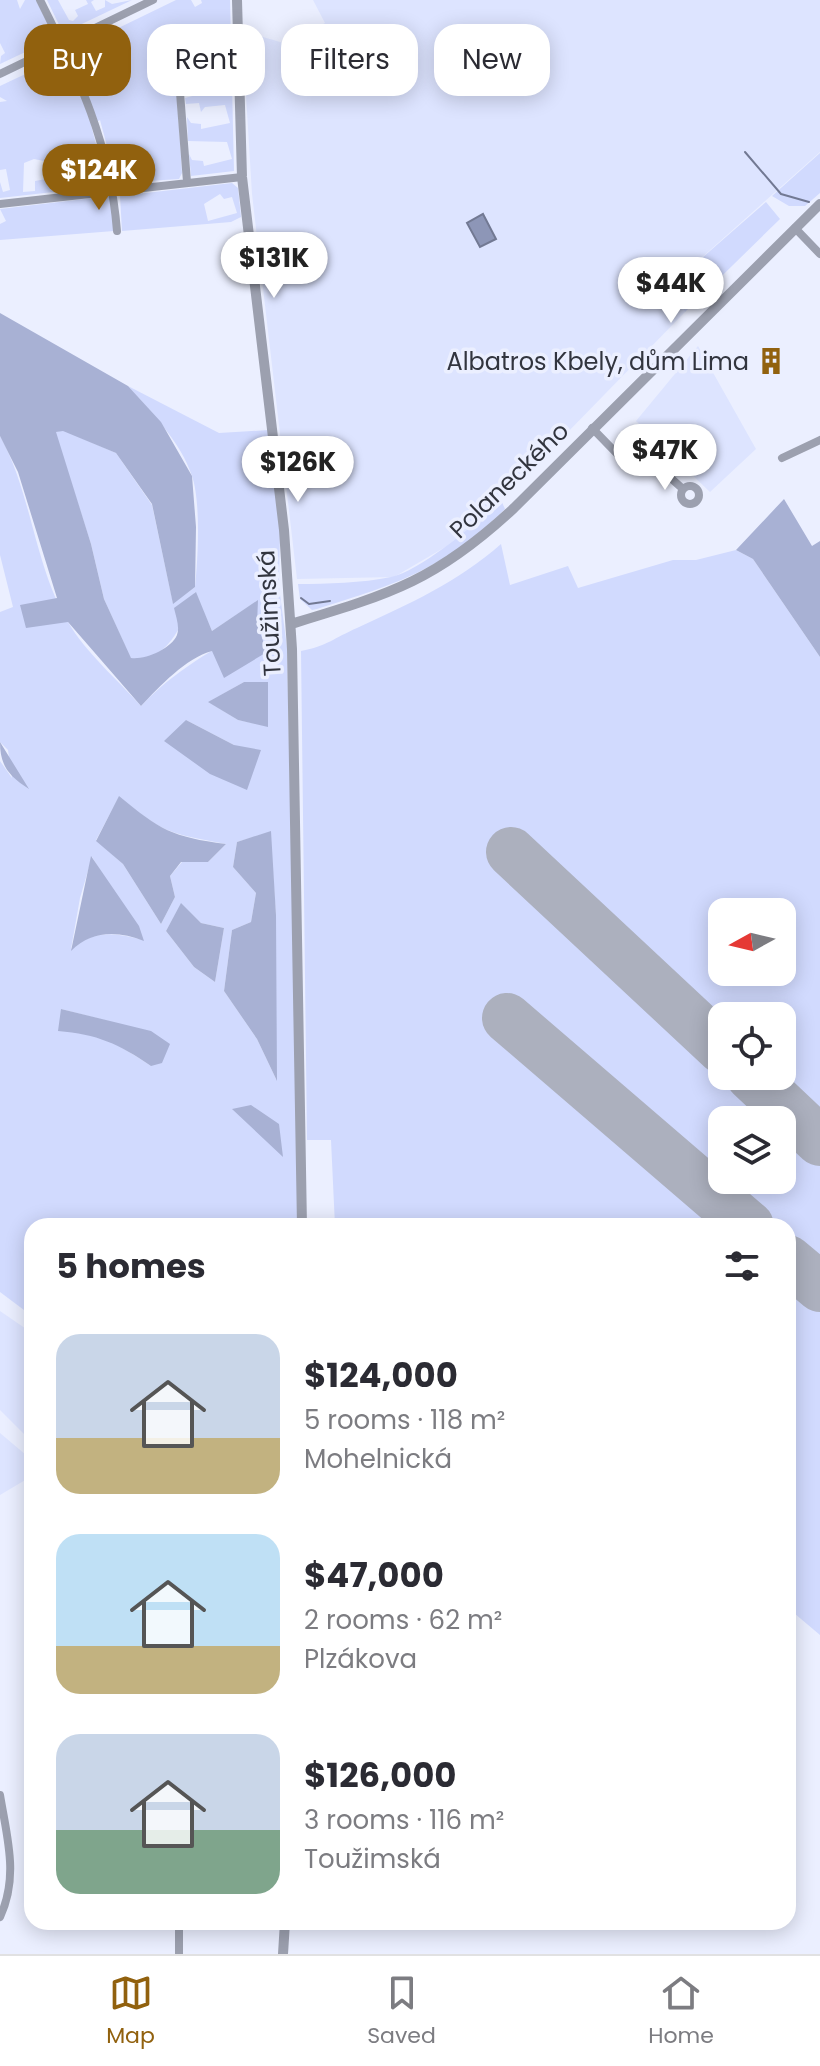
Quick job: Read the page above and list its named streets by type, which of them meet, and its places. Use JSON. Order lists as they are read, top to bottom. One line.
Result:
{"streets":{"street":["Polaneckého","Toužimská"]},"crossings":[["Polaneckého","Toužimská"]],"places":{"building":["Albatros Kbely, dům Lima"]},"north":"left","page":{"chip":["Buy","Rent","Filters","New"],"price":["$124K","$131K","$44K","$47K","$126K"],"heading":"5 homes","list":[{"name":"$124,000","note":"5 rooms · 118 m² · Mohelnická"},{"name":"$47,000","note":"2 rooms · 62 m² · Plzákova"},{"name":"$126,000","note":"3 rooms · 116 m² · Toužimská"}],"tabs":["Map","Saved","Home"]}}
